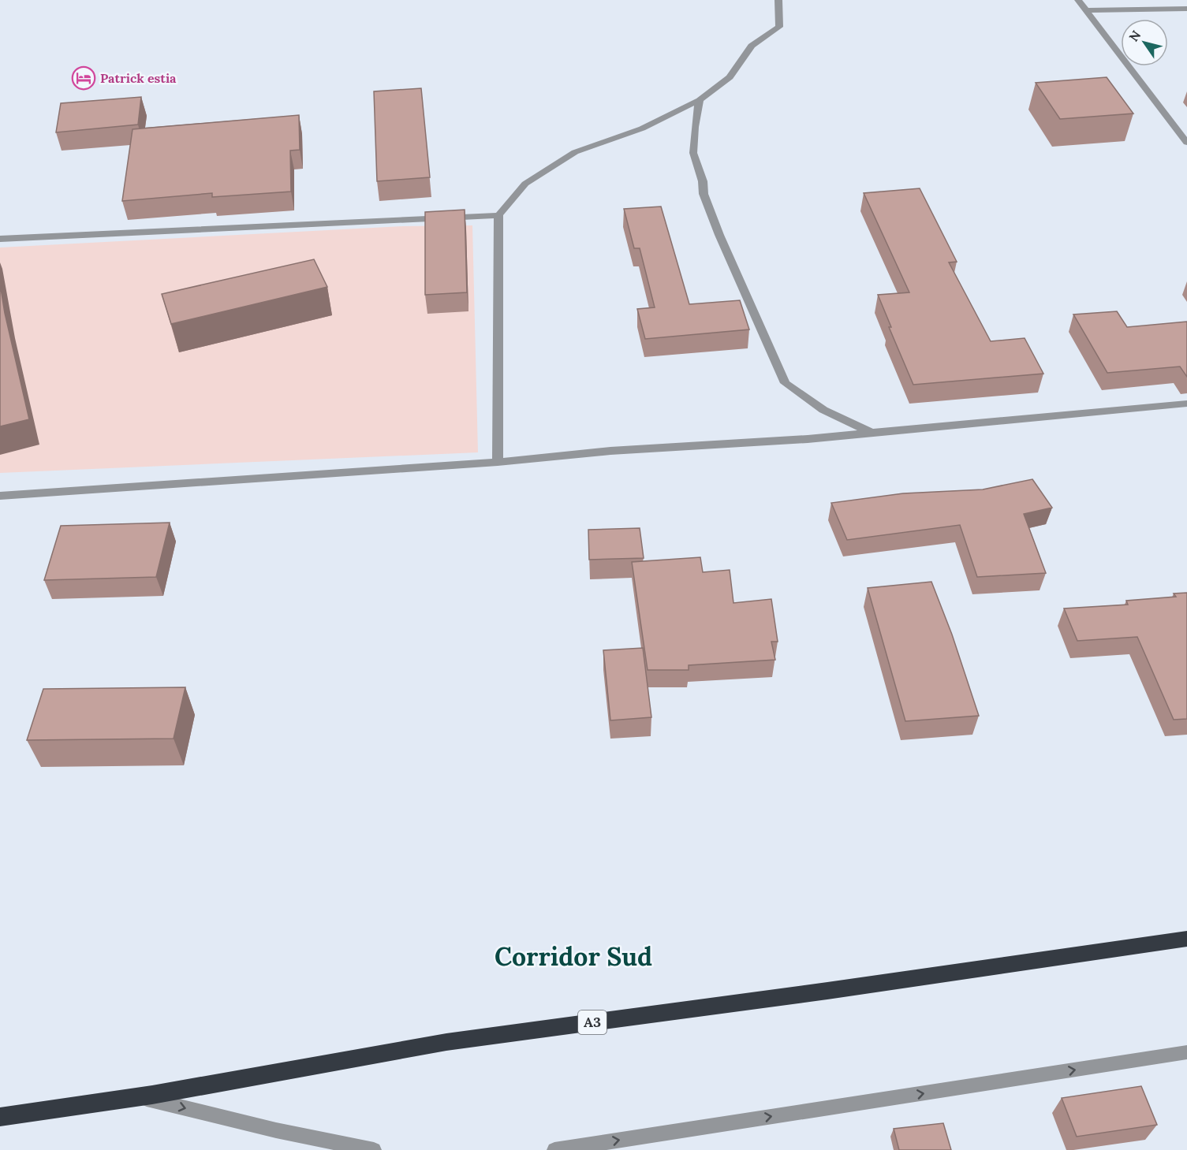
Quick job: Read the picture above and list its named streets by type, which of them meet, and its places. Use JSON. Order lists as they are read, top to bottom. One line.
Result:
{"streets":{"highway":["A3"]},"districts":["Corridor Sud"],"places":{"hotel":["Patrick estia"]},"north":"top left"}
